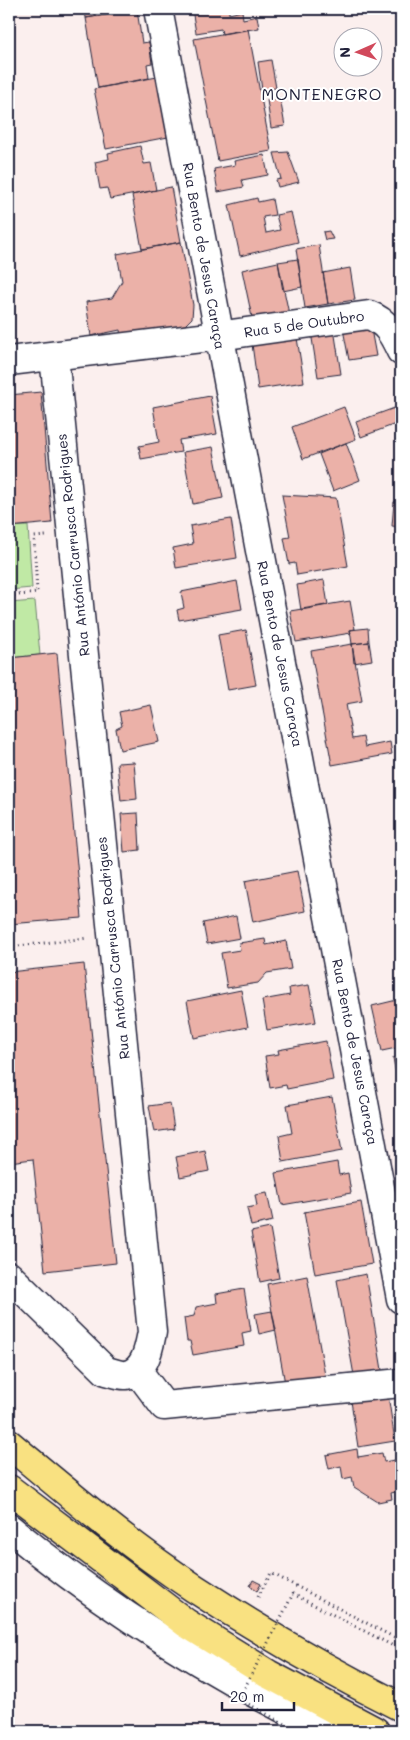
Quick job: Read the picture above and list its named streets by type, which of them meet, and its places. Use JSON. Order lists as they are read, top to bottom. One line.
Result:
{"streets":{"street":["Rua Bento de Jesus Caraça","Rua 5 de Outubro","Rua António Carrusca Rodrigues"]},"crossings":[["Rua Bento de Jesus Caraça","Rua 5 de Outubro"],["Rua 5 de Outubro","Rua António Carrusca Rodrigues"]],"districts":["MONTENEGRO"],"scale_bar":"20 m","north":"left"}
